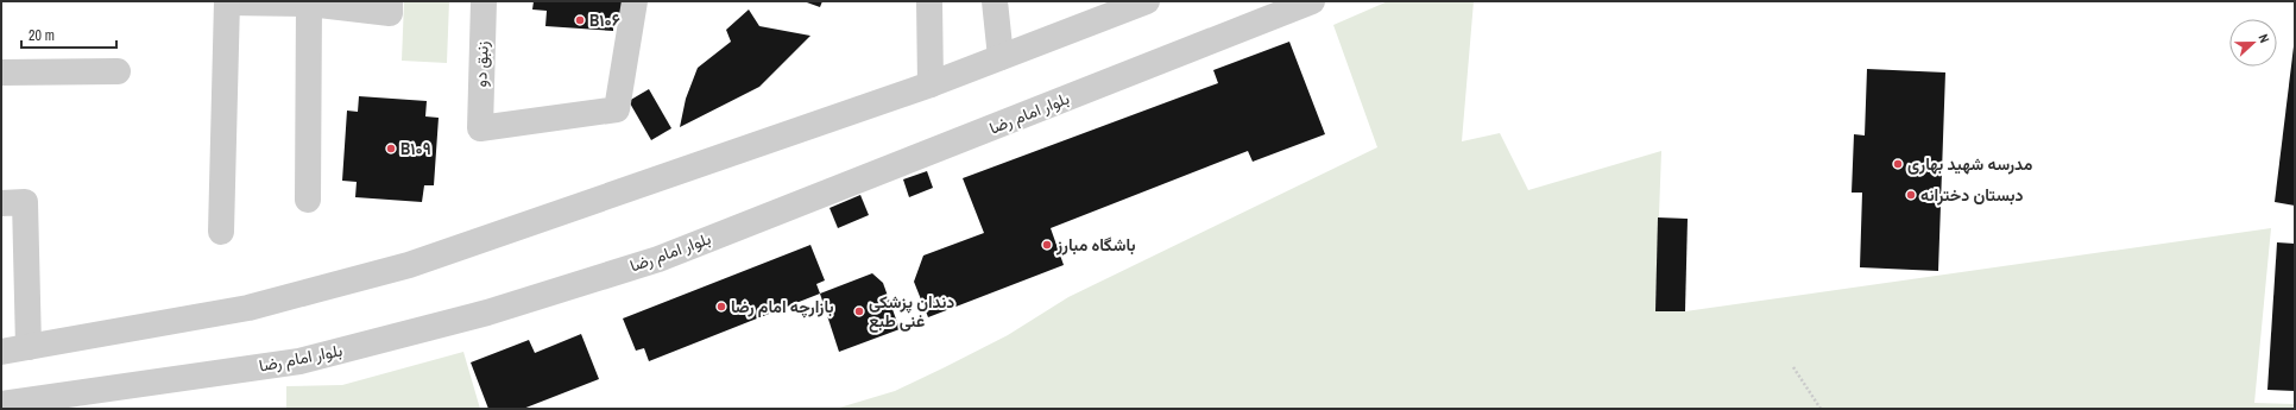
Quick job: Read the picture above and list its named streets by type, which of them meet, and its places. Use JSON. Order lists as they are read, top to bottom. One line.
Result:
{"streets":{"street":["زنبق دو","بلوار امام رضا"]},"places":["B۱۰۶","B۱۰۹","مدرسه شهید بهاری","دبستان دخترانه","باشگاه مبارز","بازارچه امام رضا","دندان پزشکی غنی طبع"],"scale_bar":"20 m","north":"right"}
